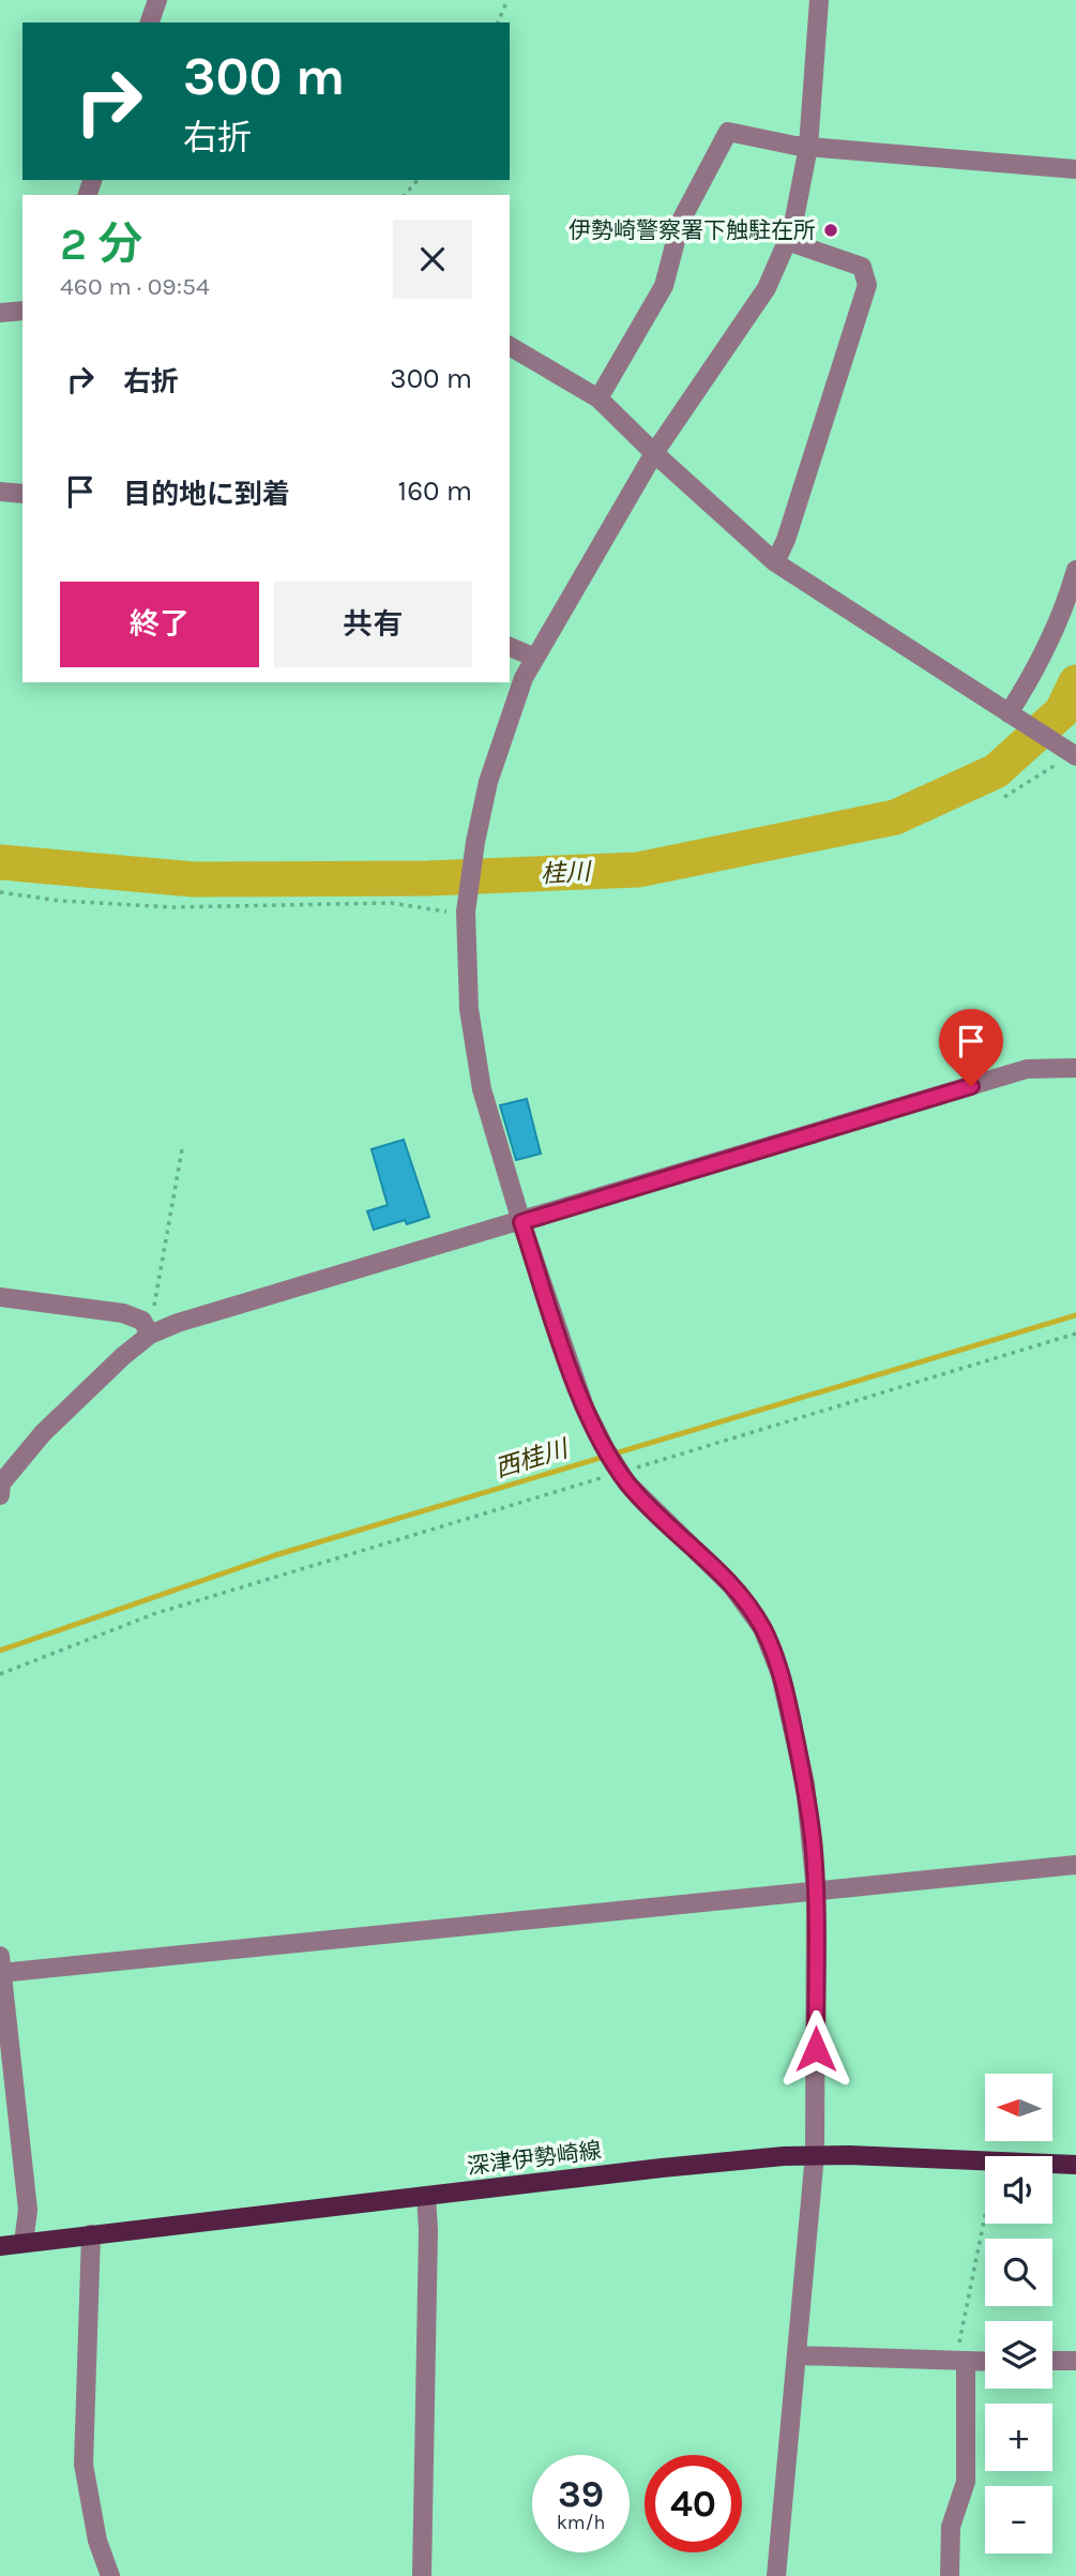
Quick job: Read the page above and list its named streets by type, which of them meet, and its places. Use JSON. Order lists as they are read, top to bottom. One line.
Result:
{"streets":{"main road":["深津伊勢崎線"]},"water":["桂川","西桂川"],"places":["伊勢崎警察署下触駐在所"],"north":"left","page":{"turn":["300 m","右折"],"heading":["2 分","460 m · 09:54"],"list":[{"name":"右折","value":"300 m"},{"name":"目的地に到着","value":"160 m"}],"buttons":["終了","共有"],"map_buttons":["+","−"],"speed":"39 km/h","limit":"40"}}
